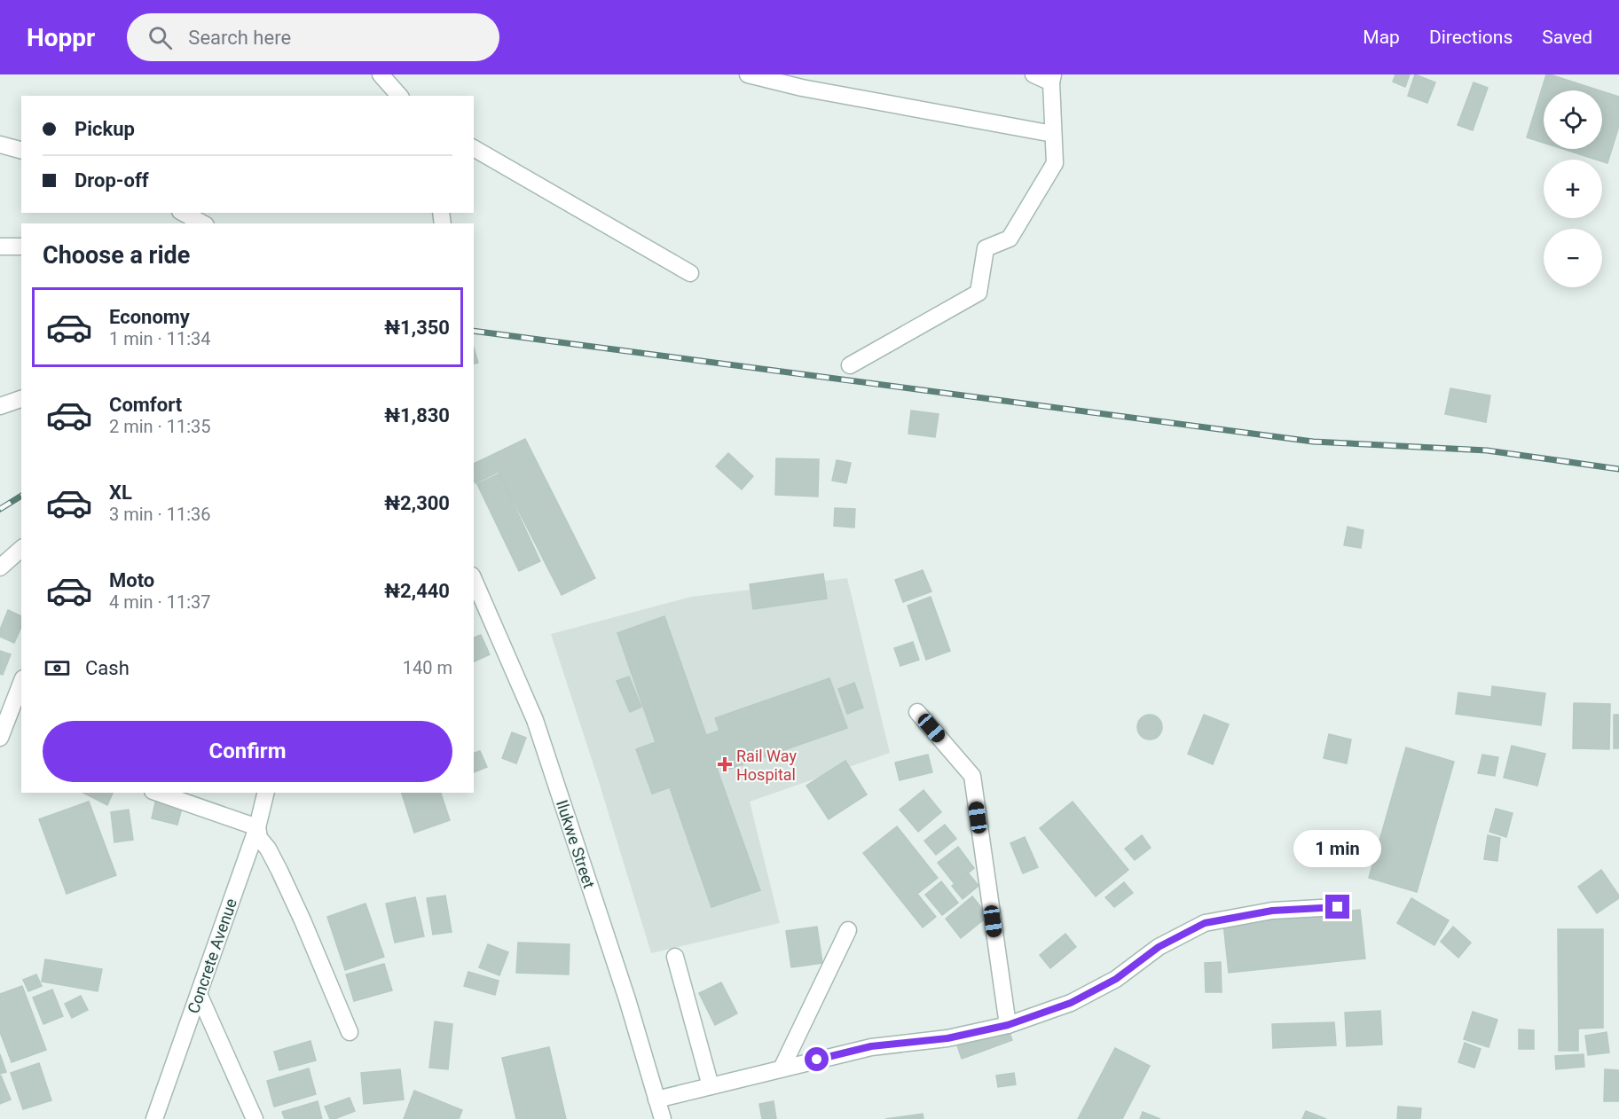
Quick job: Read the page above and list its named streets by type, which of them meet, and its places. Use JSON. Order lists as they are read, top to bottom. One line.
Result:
{"streets":{"street":["Ilukwe Street","Concrete Avenue"]},"places":{"health":["Rail Way Hospital"]},"page":{"header":"Hoppr","search":"Search here","nav":["Map","Directions","Saved"],"map_buttons":["+","−"],"banner":["Pickup","Drop-off"],"heading":"Choose a ride","list":[{"name":"Economy","note":"1 min · 11:34","value":"₦1,350"},{"name":"Comfort","note":"2 min · 11:35","value":"₦1,830"},{"name":"XL","note":"3 min · 11:36","value":"₦2,300"},{"name":"Moto","note":"4 min · 11:37","value":"₦2,440"}],"pay":["Cash","140 m"],"buttons":"Confirm","bubble":"1 min"}}
